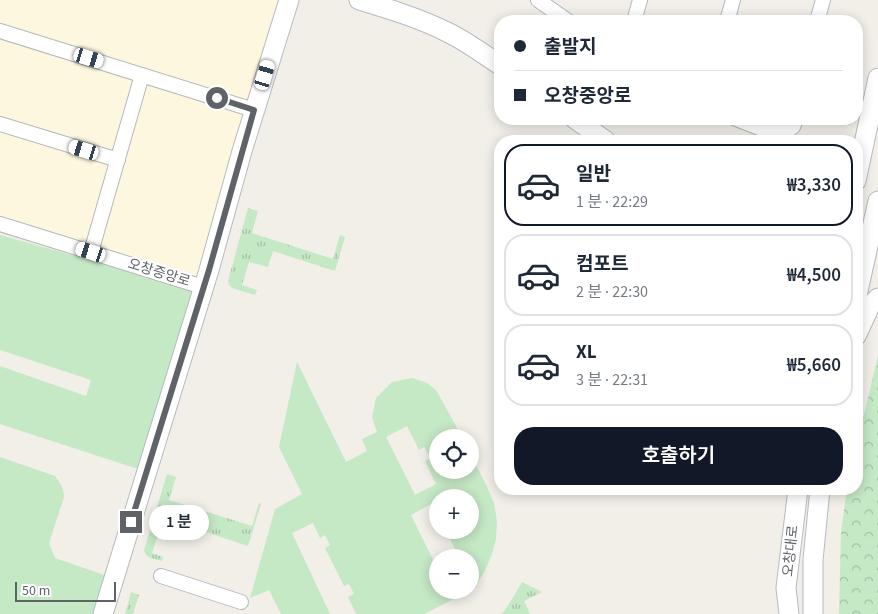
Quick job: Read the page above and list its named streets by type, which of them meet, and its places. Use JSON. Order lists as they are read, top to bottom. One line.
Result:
{"streets":{"street":["오창중앙로","오창대로"]},"scale_bar":"50 m","page":{"banner":["출발지","오창중앙로"],"list":[{"name":"일반","note":"1 분 · 22:29","value":"₩3,330"},{"name":"컴포트","note":"2 분 · 22:30","value":"₩4,500"},{"name":"XL","note":"3 분 · 22:31","value":"₩5,660"}],"buttons":"호출하기","map_buttons":["+","−"],"bubble":"1 분","scale":"50 m"}}
